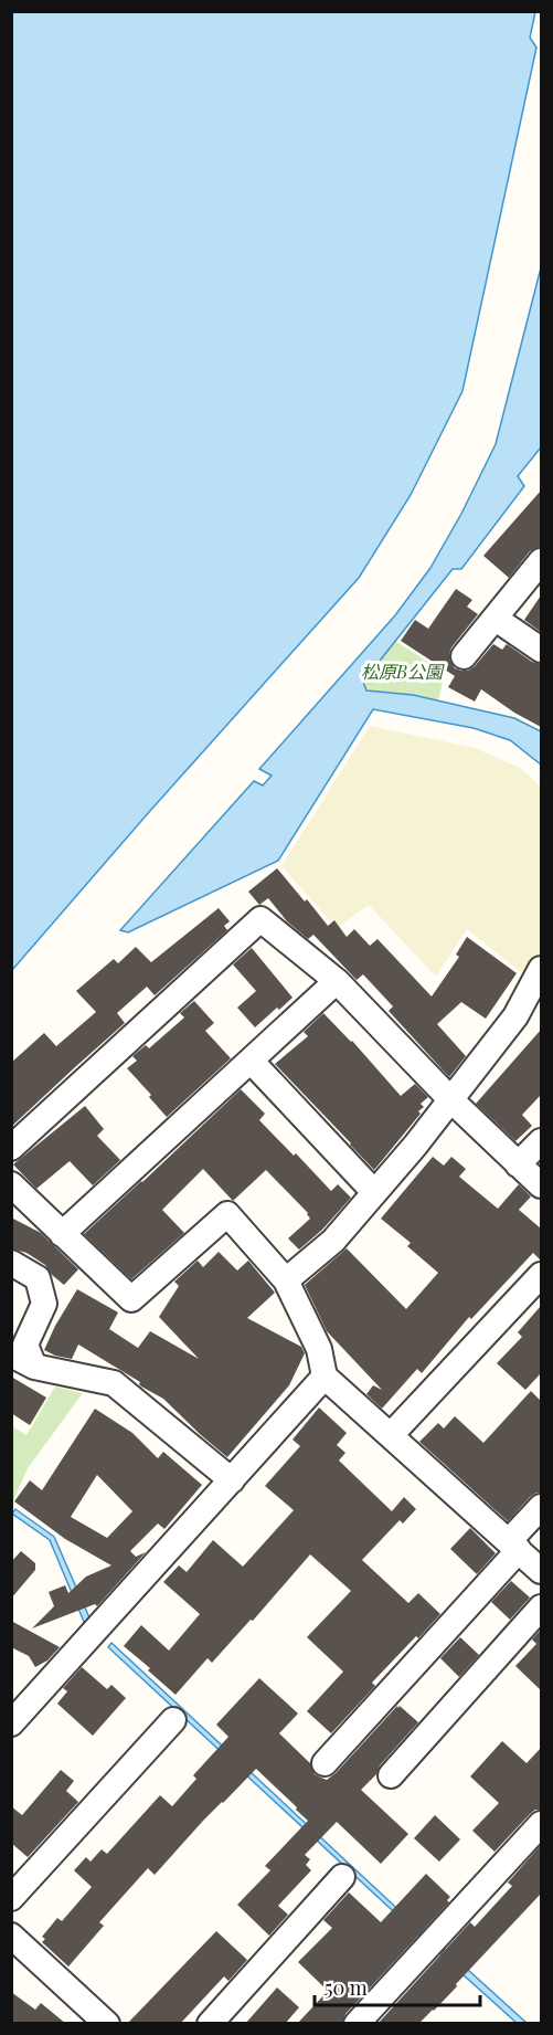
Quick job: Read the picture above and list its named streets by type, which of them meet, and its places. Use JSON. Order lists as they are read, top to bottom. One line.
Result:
{"parks":["松原B公園"],"scale_bar":"50 m"}
